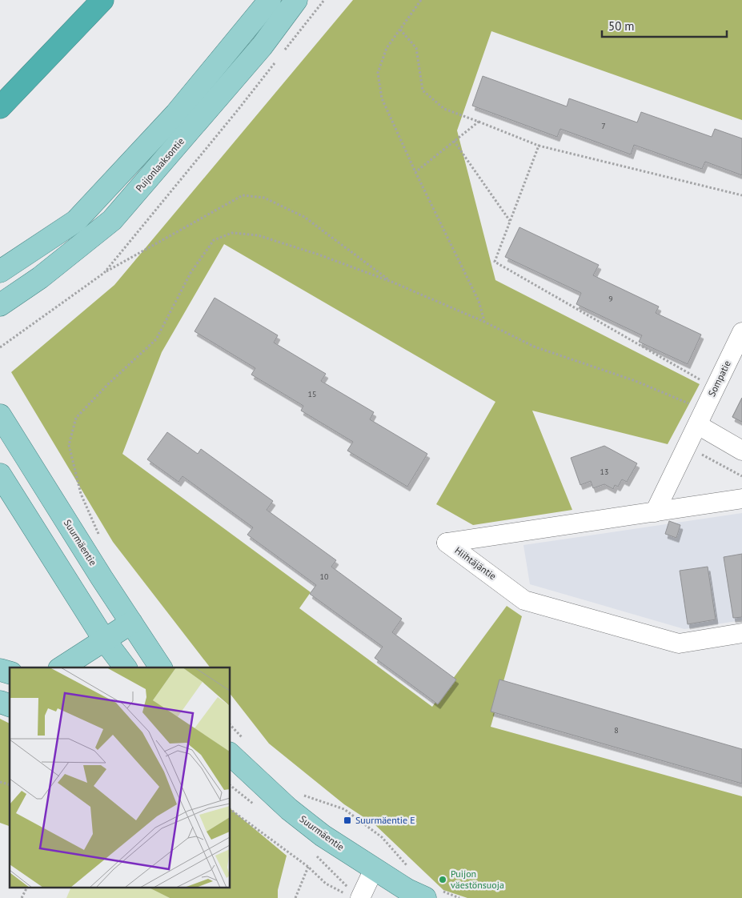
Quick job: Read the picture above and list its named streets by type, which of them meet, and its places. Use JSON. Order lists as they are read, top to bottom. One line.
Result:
{"streets":{"main road":["Puijonlaaksontie","Suurmäentie"],"street":["Sompatie","Hiihtäjäntie"]},"crossings":[["Sompatie","Hiihtäjäntie"]],"places":{"transit":["Suurmäentie E"],"other":["Puijon väestönsuoja"]},"house_numbers":["7","9","15","13","10","8"],"scale_bar":"50 m"}
